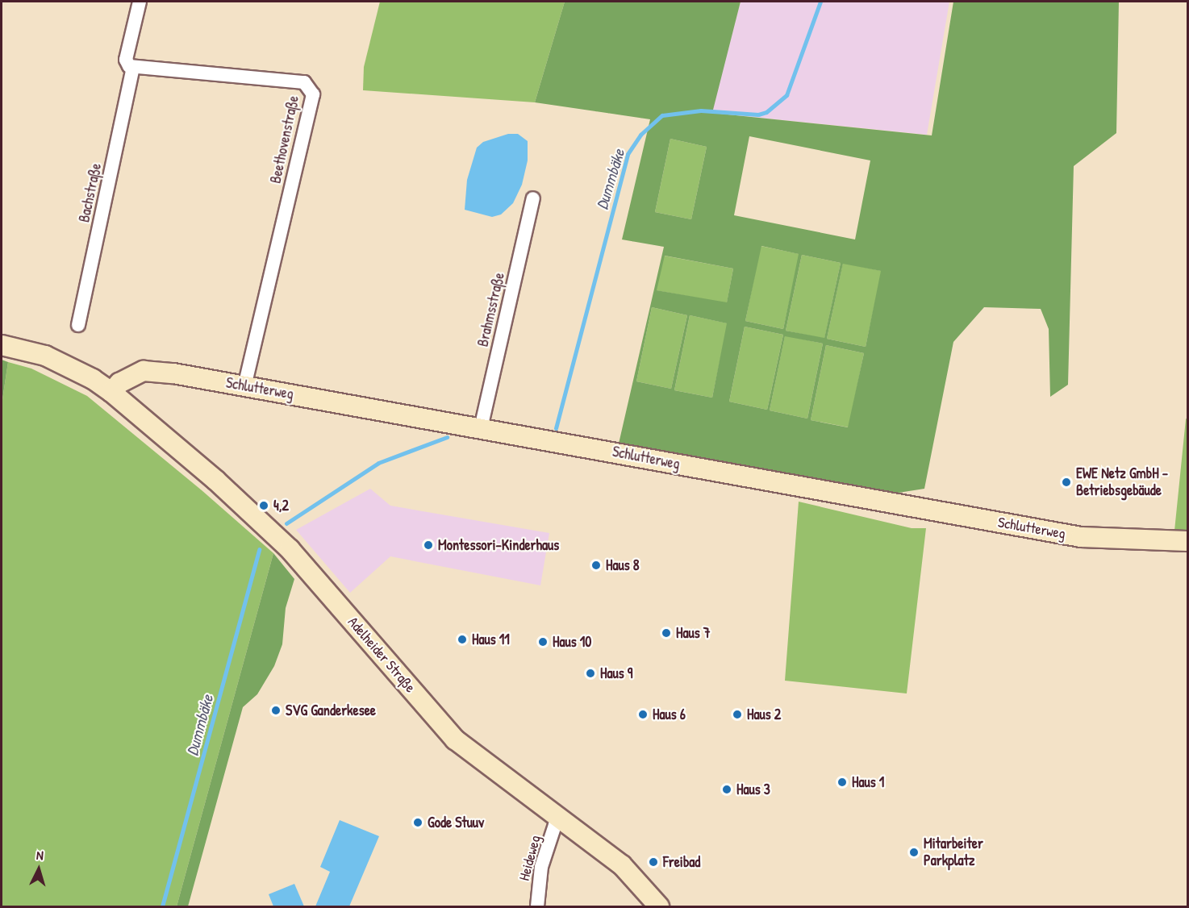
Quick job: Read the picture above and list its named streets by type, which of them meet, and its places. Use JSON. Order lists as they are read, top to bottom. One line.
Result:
{"streets":{"street":["Beethovenstraße","Bachstraße","Brahmsstraße","Schlutterweg","Adelheider Straße","Heideweg"]},"crossings":[["Beethovenstraße","Bachstraße"],["Beethovenstraße","Schlutterweg"],["Brahmsstraße","Schlutterweg"],["Schlutterweg","Adelheider Straße"],["Adelheider Straße","Heideweg"]],"water":["Dummbäke"],"places":["EWE Netz GmbH - Betriebsgebäude","4,2","Montessori-Kinderhaus","Haus 8","Haus 7","Haus 11","Haus 10","Haus 9","SVG Ganderkesee","Haus 6","Haus 2","Haus 1","Haus 3","Gode Stuuv","Mitarbeiter Parkplatz","Freibad"],"north":"top"}
